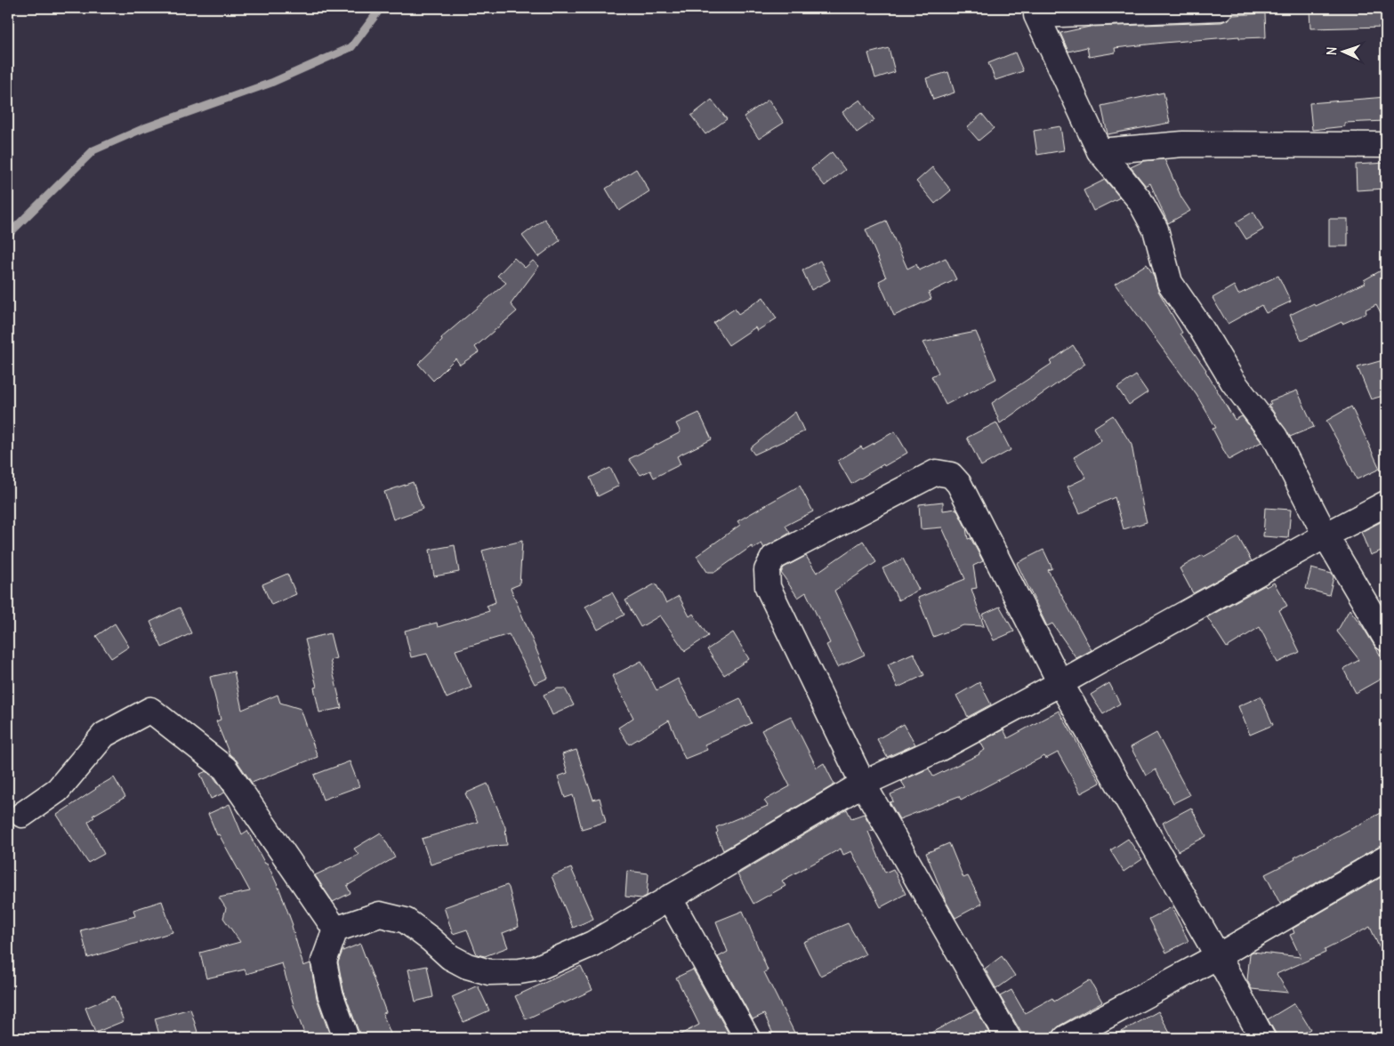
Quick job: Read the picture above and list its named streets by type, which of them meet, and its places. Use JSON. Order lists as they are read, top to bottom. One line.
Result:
{"north":"left"}
